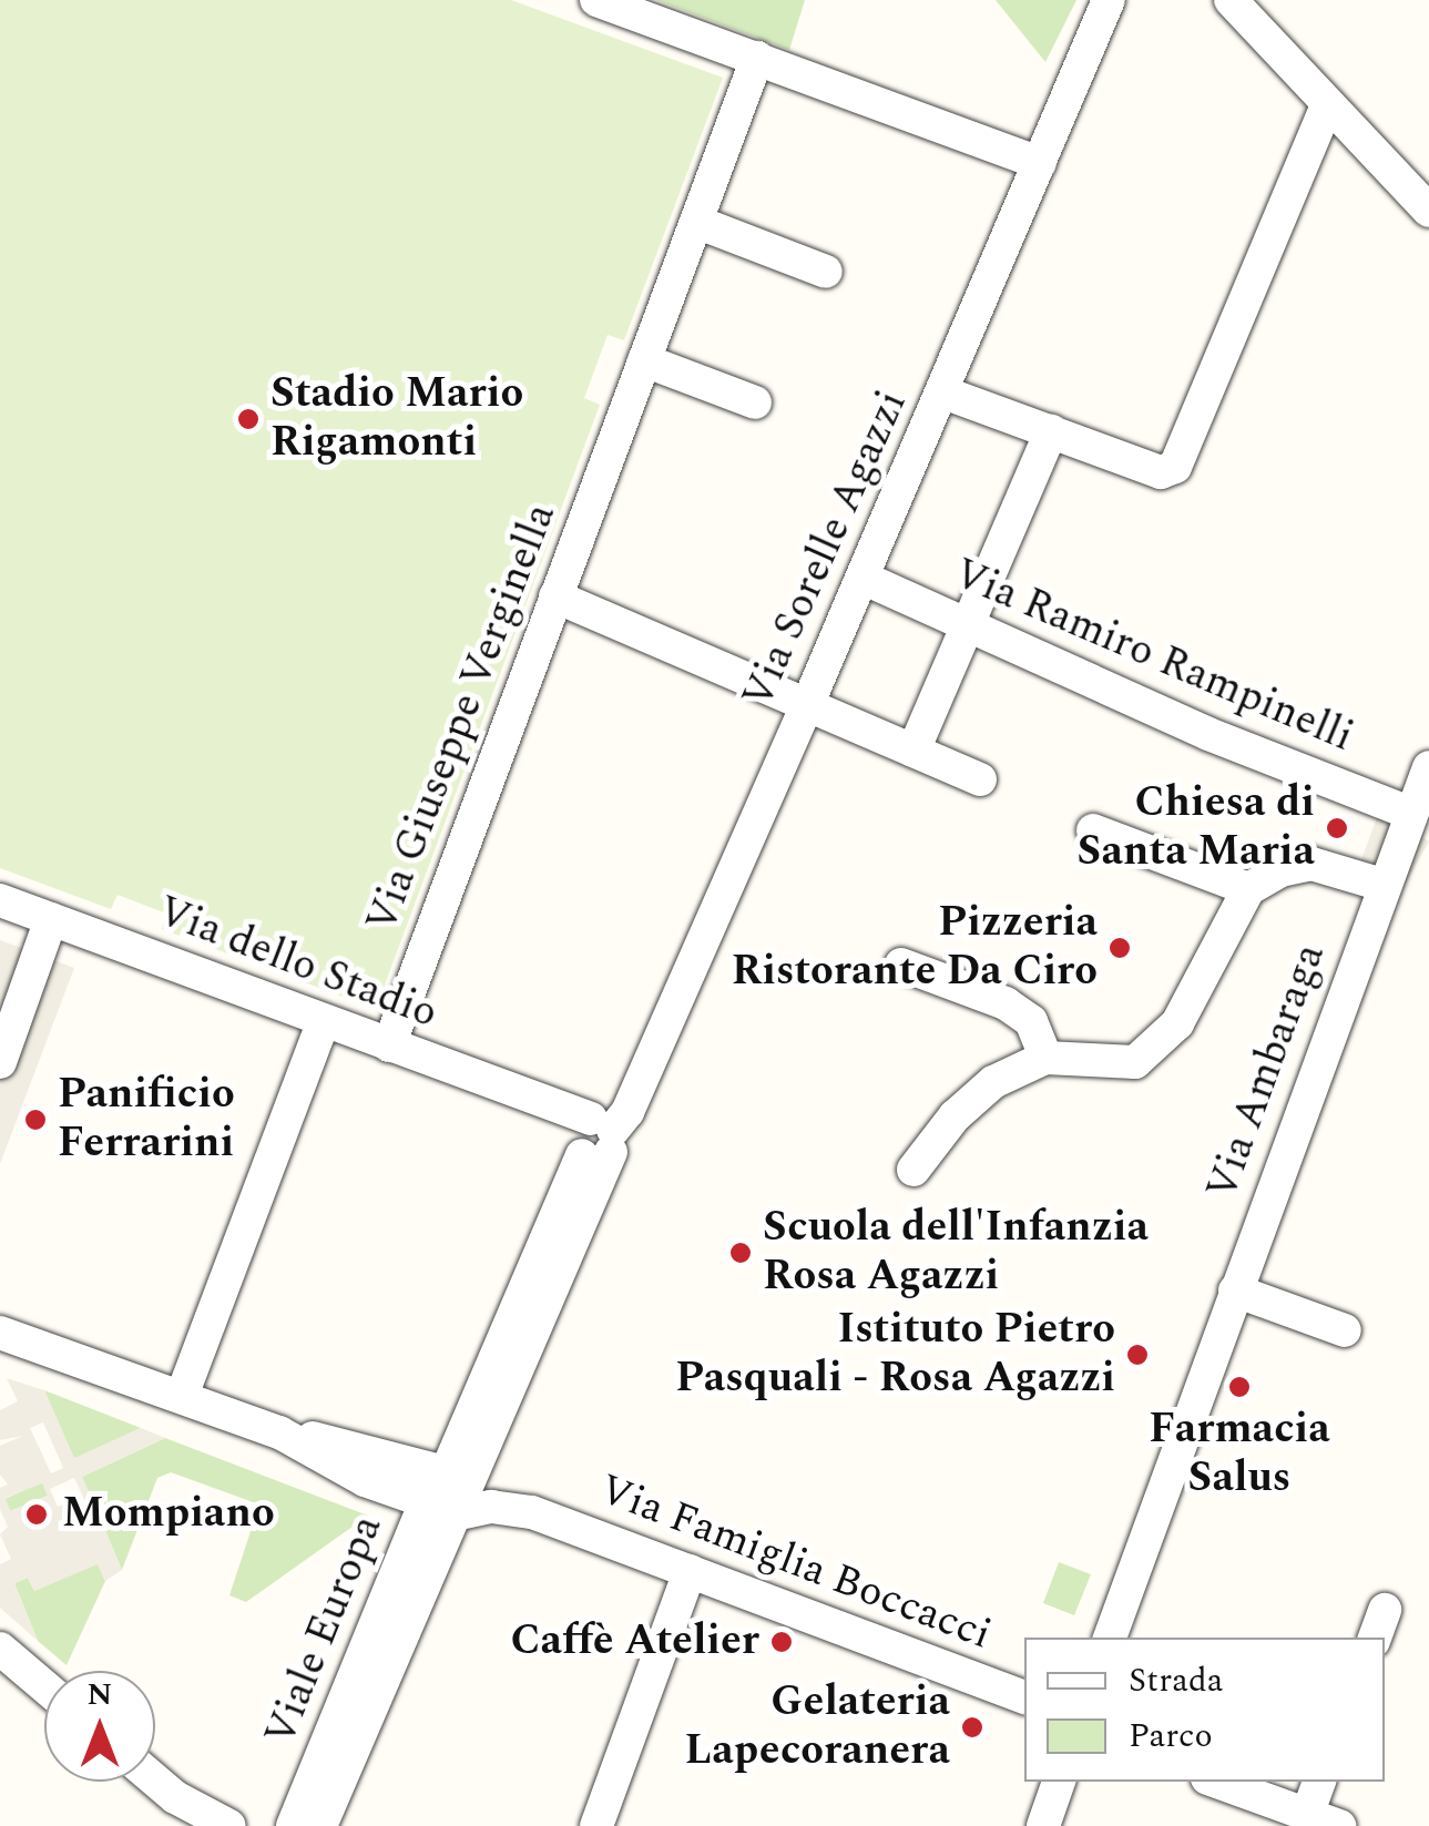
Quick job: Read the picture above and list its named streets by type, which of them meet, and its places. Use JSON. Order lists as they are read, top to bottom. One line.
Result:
{"streets":{"street":["Via Sorelle Agazzi","Via Ramiro Rampinelli","Via Giuseppe Verginella","Via dello Stadio","Via Ambaraga","Via Famiglia Boccacci","Viale Europa"]},"crossings":[["Via Sorelle Agazzi","Via Ramiro Rampinelli"],["Via Sorelle Agazzi","Via dello Stadio"],["Via Sorelle Agazzi","Via Famiglia Boccacci"],["Via Sorelle Agazzi","Viale Europa"],["Via Ramiro Rampinelli","Via Ambaraga"],["Via Giuseppe Verginella","Via dello Stadio"],["Via Famiglia Boccacci","Viale Europa"]],"places":["Stadio Mario Rigamonti","Chiesa di Santa Maria","Pizzeria Ristorante Da Ciro","Panificio Ferrarini","Scuola dell'Infanzia Rosa Agazzi","Istituto Pietro Pasquali - Rosa Agazzi","Farmacia Salus","Mompiano","Caffè Atelier","Gelateria Lapecoranera"],"legend":["Strada","Parco"],"north":"top"}
